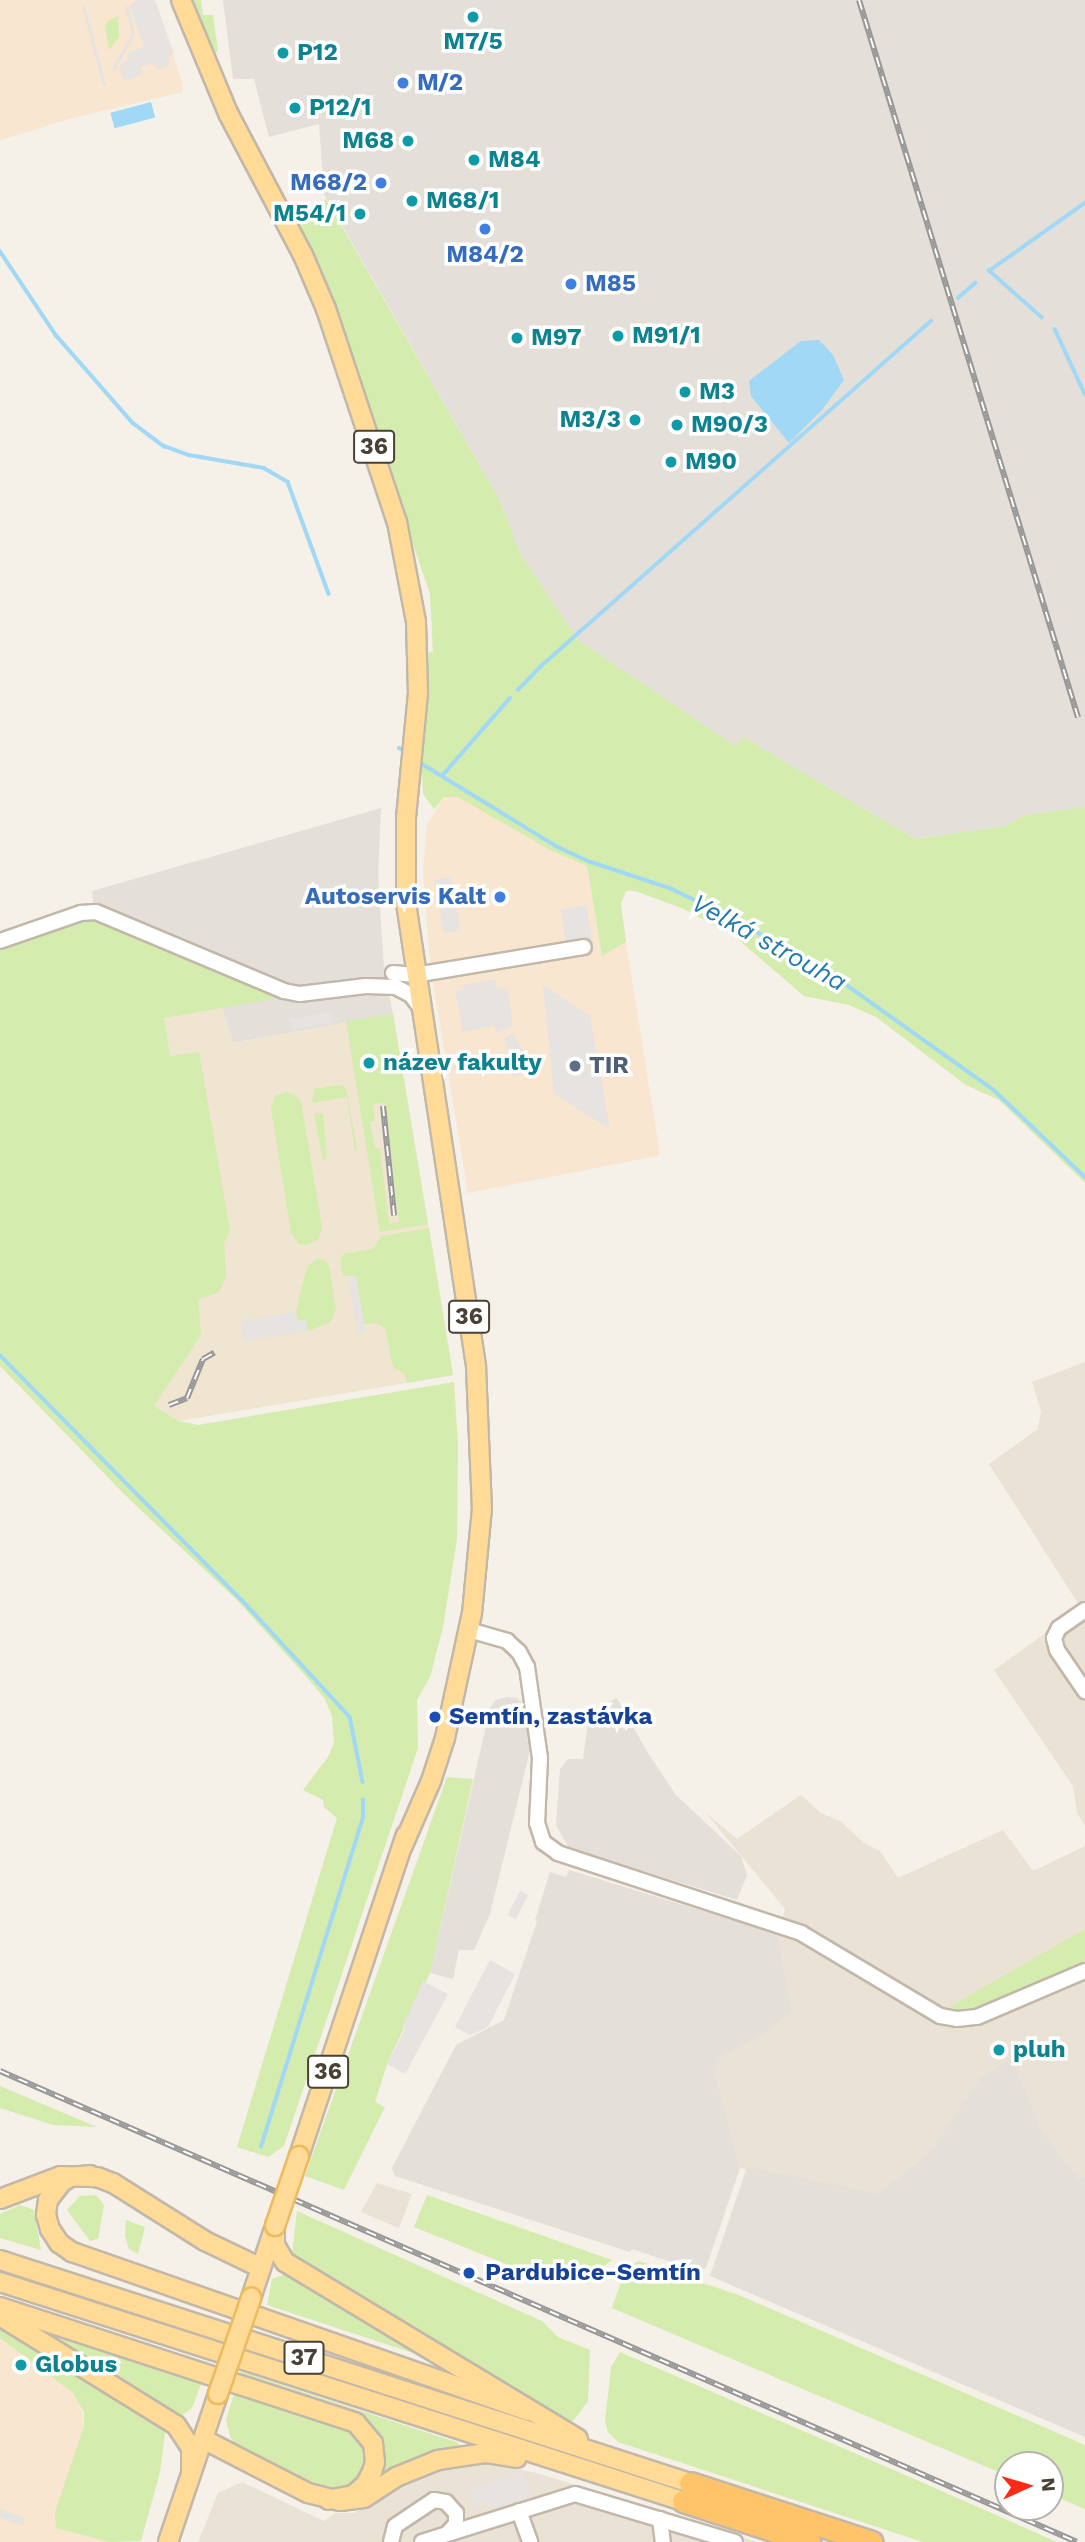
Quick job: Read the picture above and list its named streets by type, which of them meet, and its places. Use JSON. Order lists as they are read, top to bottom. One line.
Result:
{"streets":{"highway":["37"],"main road":["36"]},"water":["Velká strouha"],"places":["M7/5","P12","M/2","P12/1","M68","M84","M68/2","M68/1","M54/1","M84/2","M85","M91/1","M97","M3","M3/3","M90/3","M90","Autoservis Kalt","název fakulty","TIR","Semtín, zastávka","pluh","Pardubice-Semtín","Globus"],"north":"right"}
